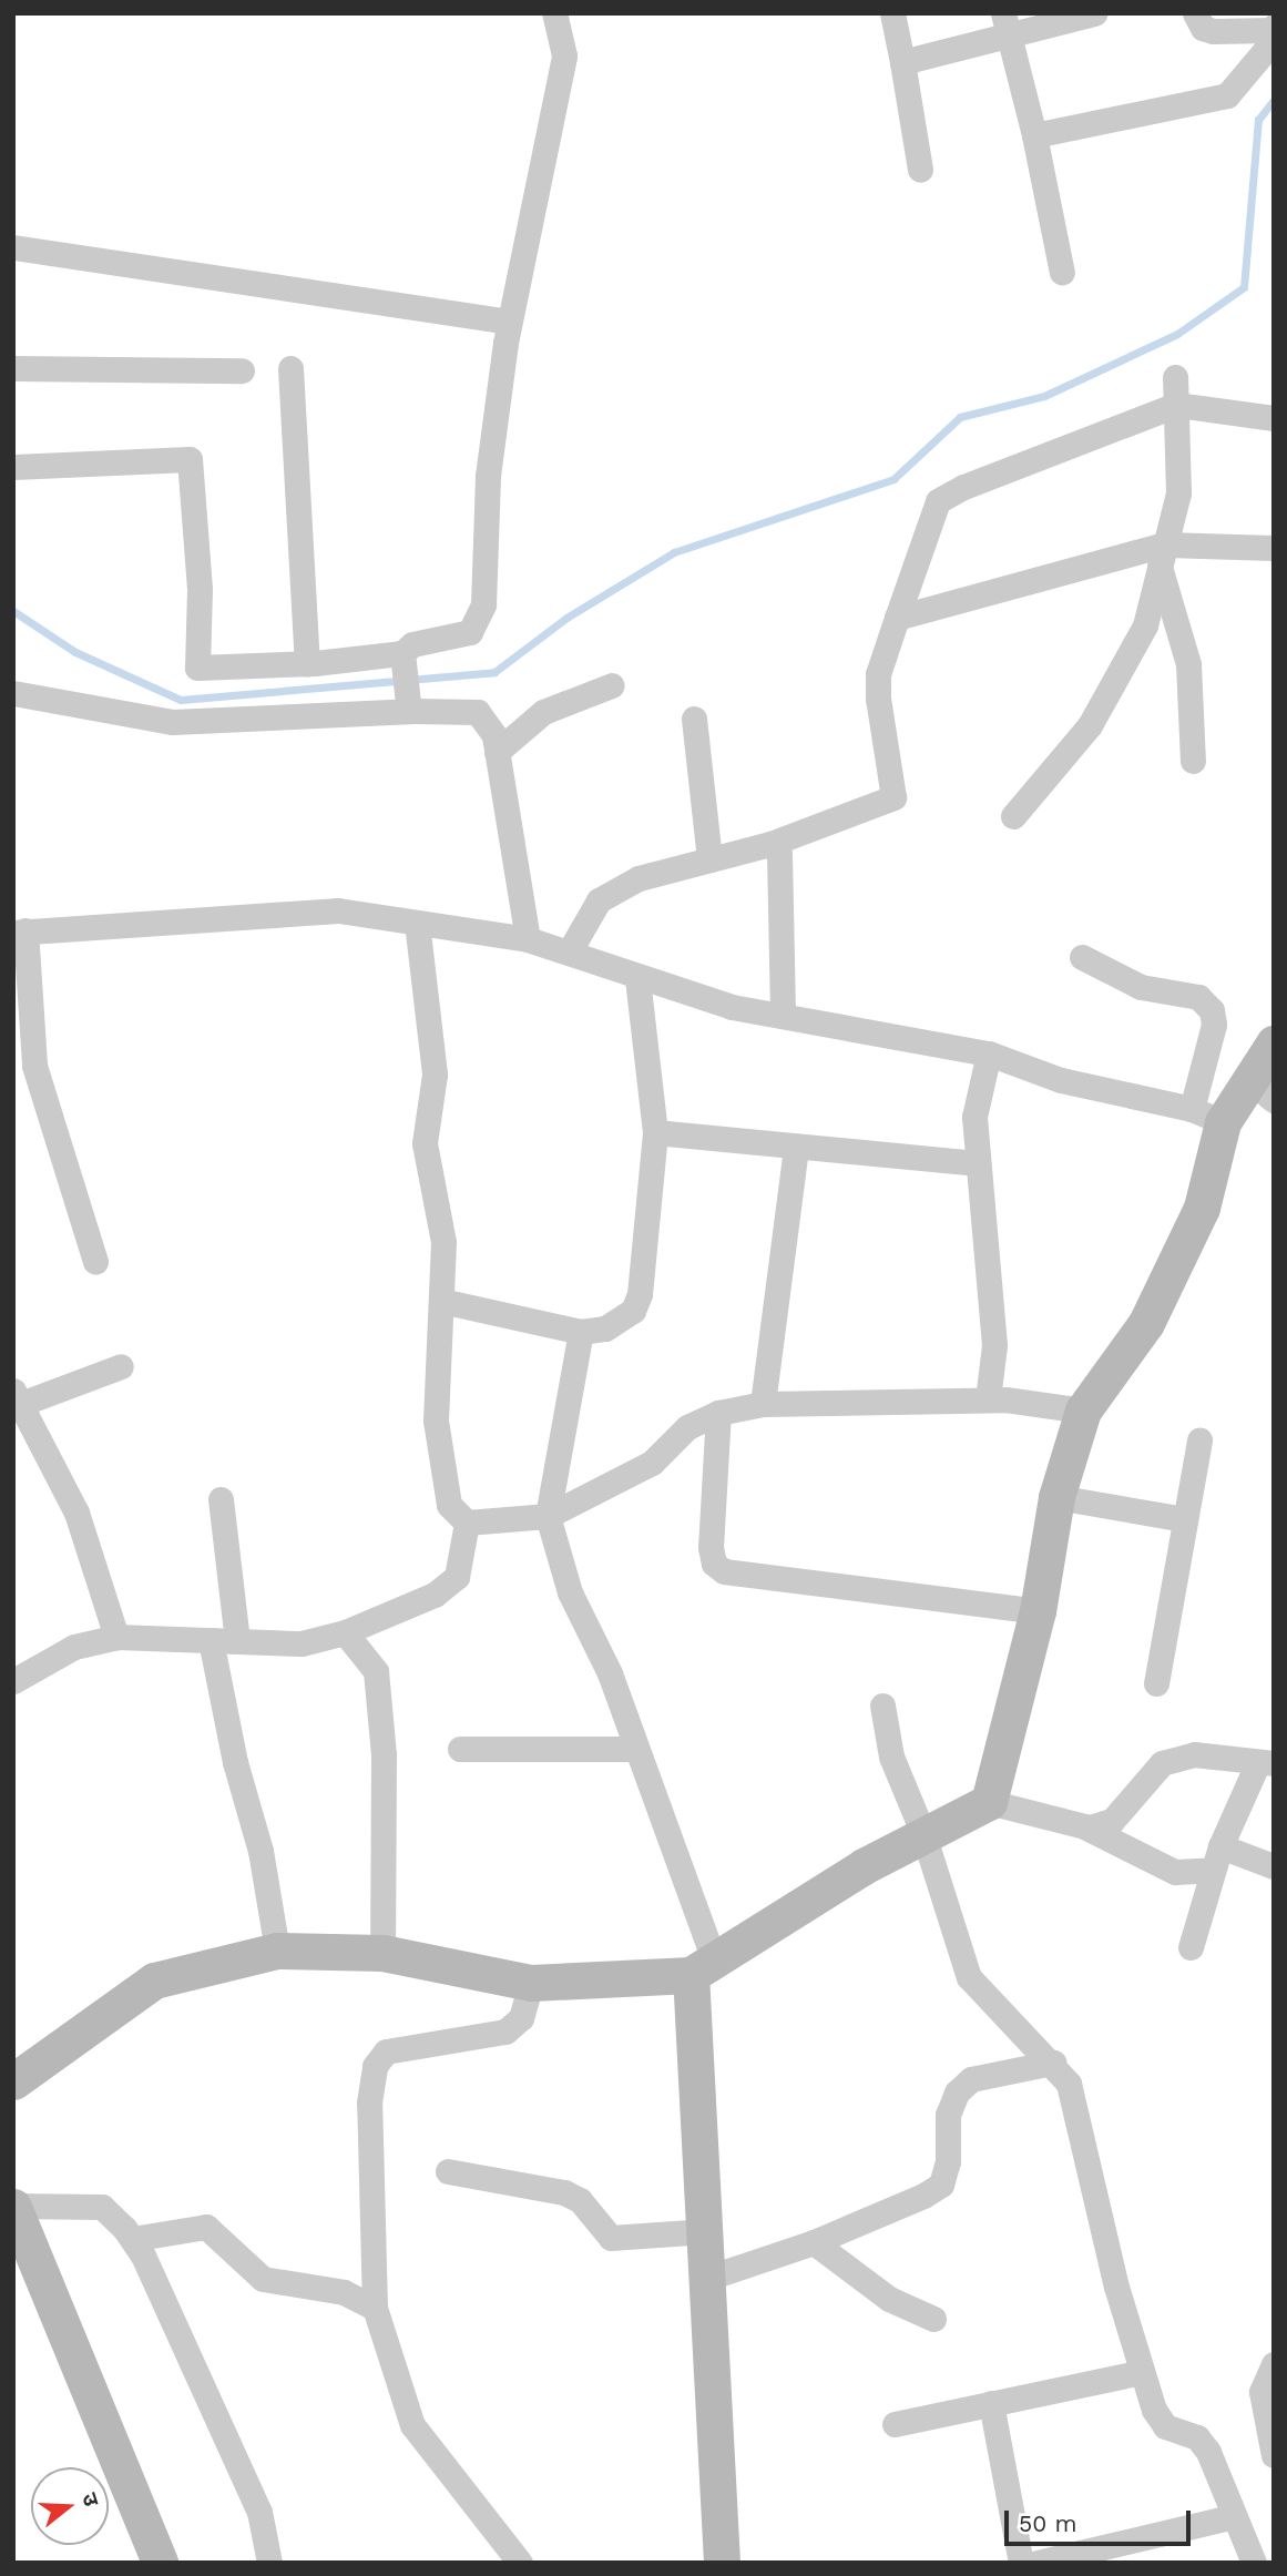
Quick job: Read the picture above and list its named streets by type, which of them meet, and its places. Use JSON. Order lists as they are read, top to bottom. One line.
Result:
{"scale_bar":"50 m","north":"right"}
